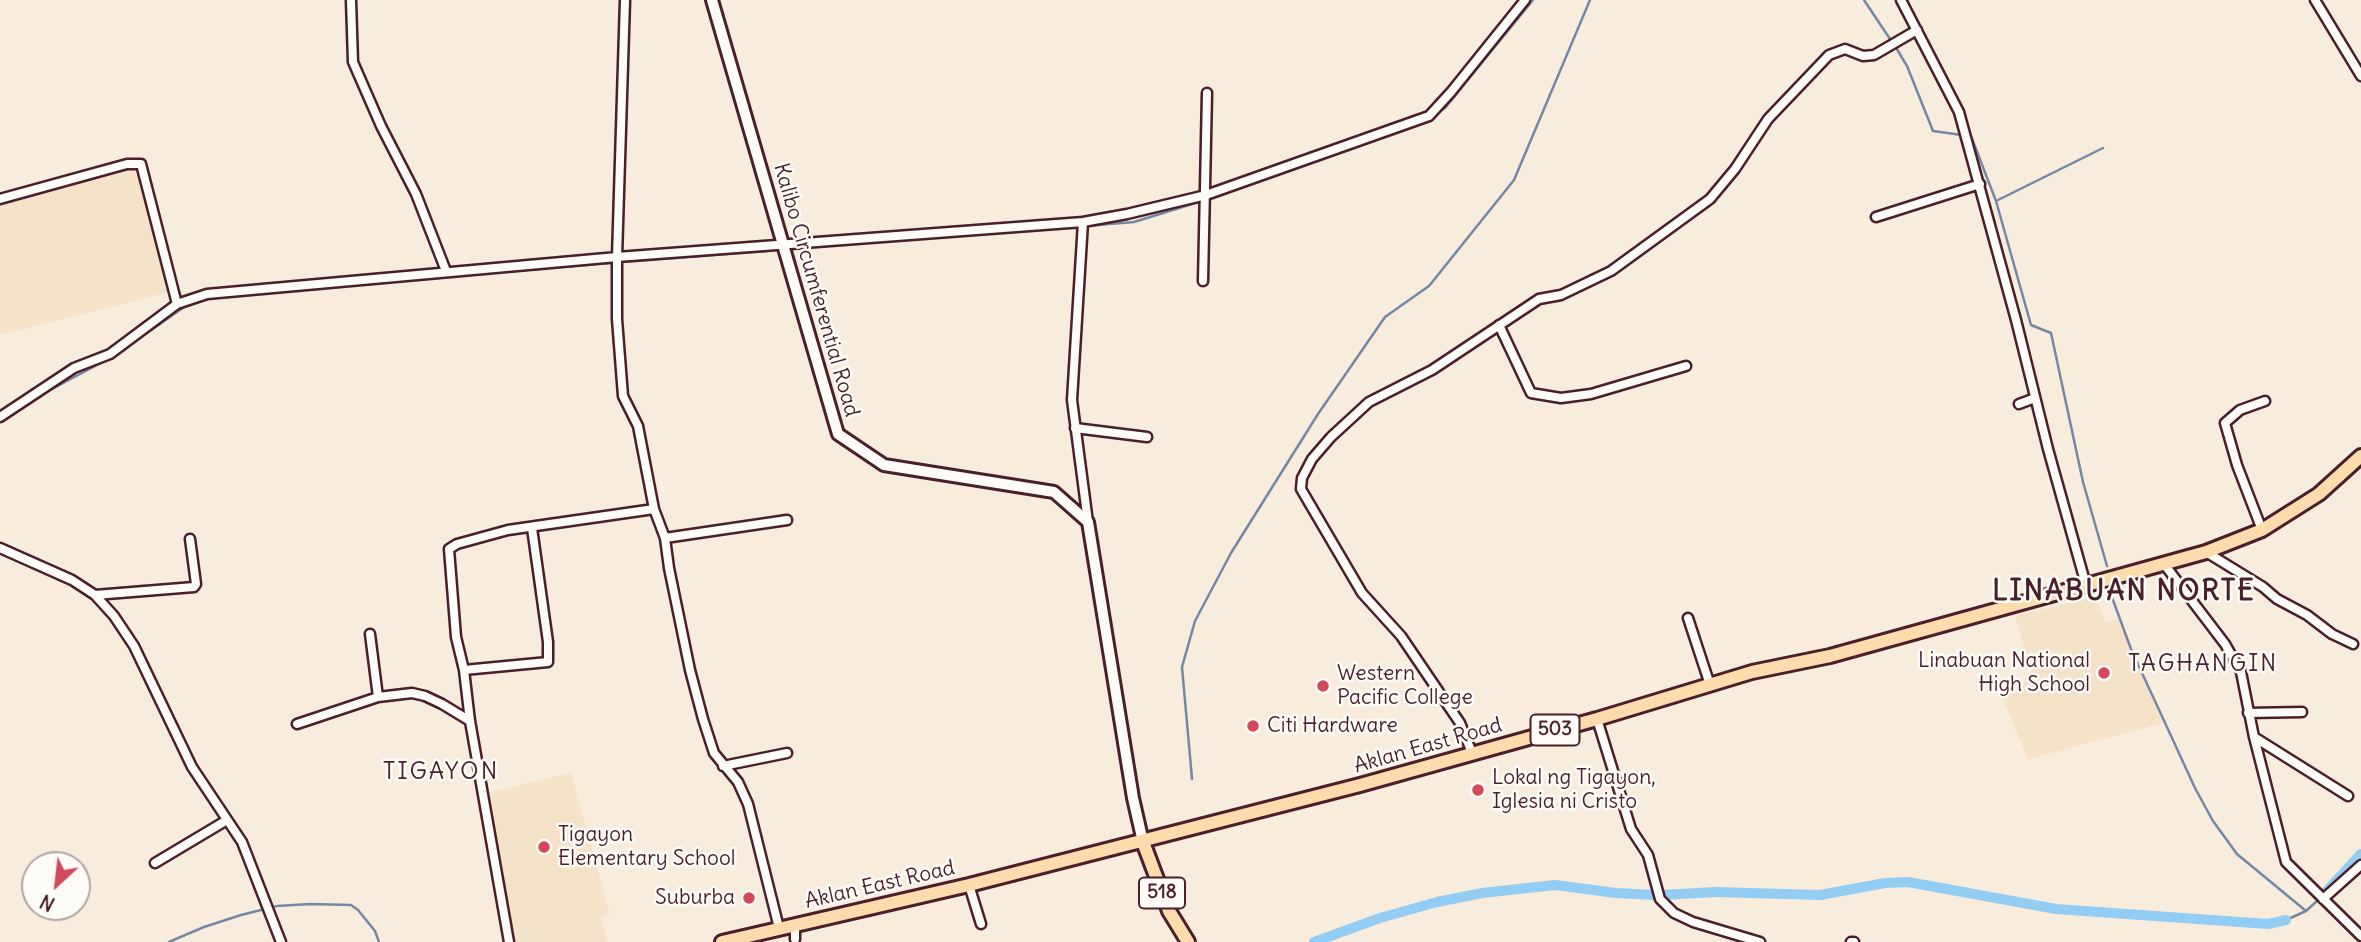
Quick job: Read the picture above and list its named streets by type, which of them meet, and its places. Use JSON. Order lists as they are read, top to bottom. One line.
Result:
{"streets":{"main road":["Kalibo Circumferential Road","503","Aklan East Road","518"]},"crossings":[["Kalibo Circumferential Road","518"],["Aklan East Road","518"]],"districts":["LINABUAN NORTE","TAGHANGIN","TIGAYON"],"places":["Linabuan National High School","Western Pacific College","Citi Hardware","Lokal ng Tigayon, Iglesia ni Cristo","Tigayon Elementary School","Suburba"],"north":"bottom left"}
